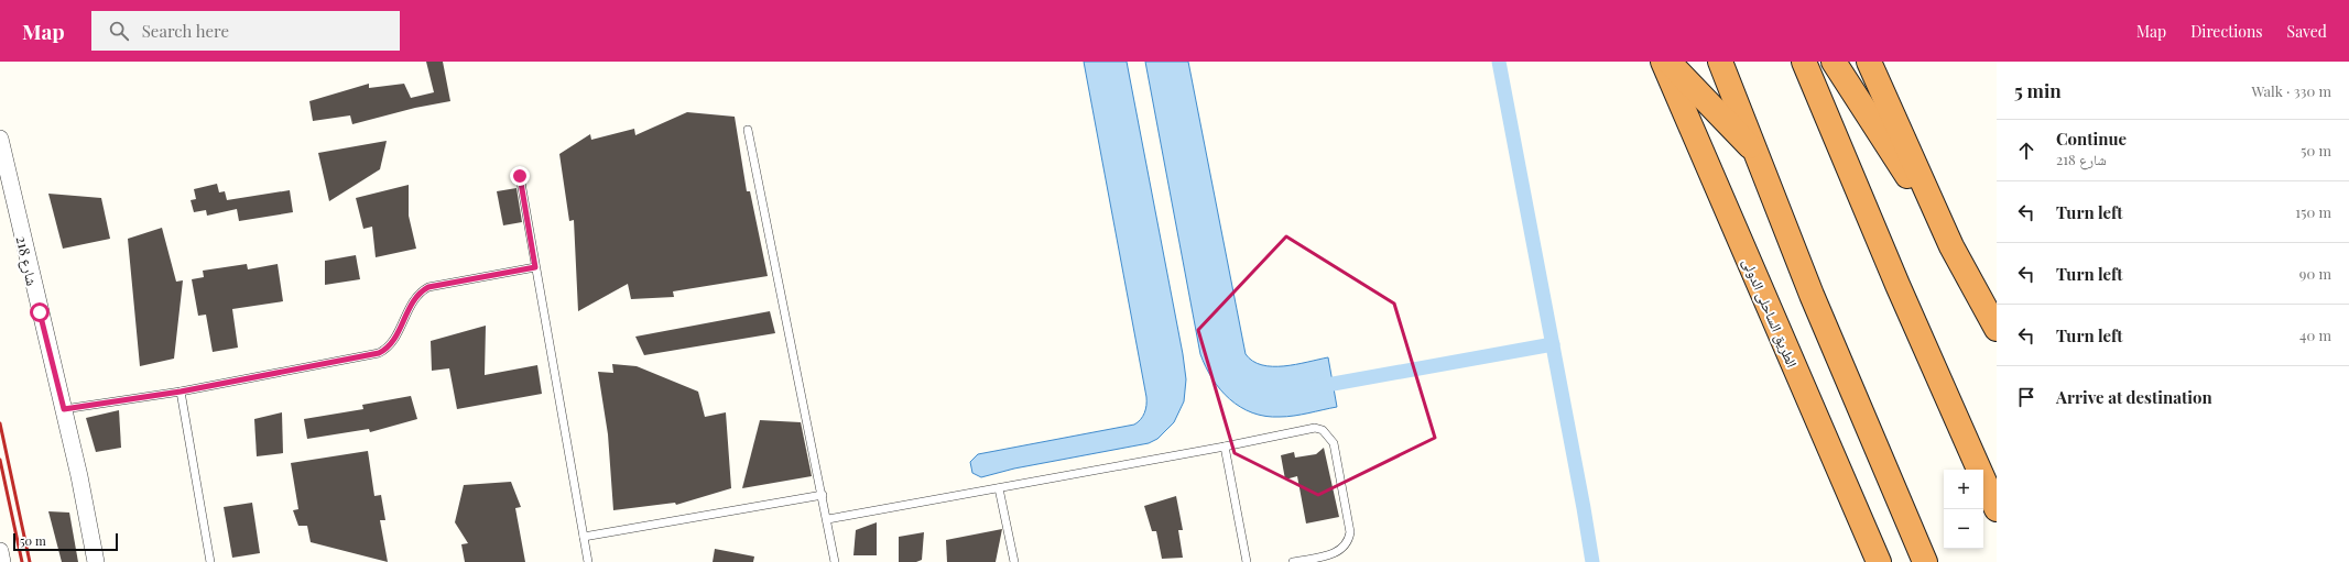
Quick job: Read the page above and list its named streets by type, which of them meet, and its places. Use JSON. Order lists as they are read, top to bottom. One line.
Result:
{"streets":{"highway":["الطريق الساحلى الدولى"],"street":["شارع 218"]},"scale_bar":"50 m","page":{"header":"Map","search":"Search here","nav":["Map","Directions","Saved"],"heading":["5 min","Walk · 330 m"],"list":[["Continue","شارع 218","50 m"],["Turn left","150 m"],["Turn left","90 m"],["Turn left","40 m"],"Arrive at destination"],"map_buttons":["+","−"],"scale":"50 m"}}
